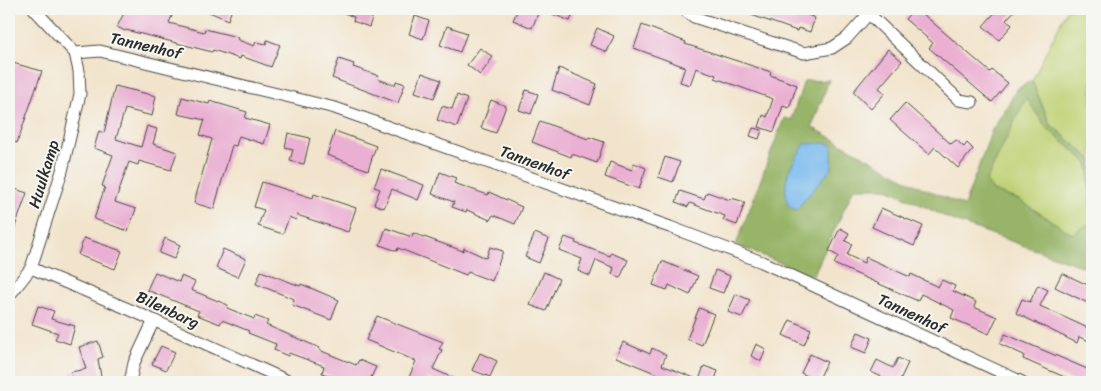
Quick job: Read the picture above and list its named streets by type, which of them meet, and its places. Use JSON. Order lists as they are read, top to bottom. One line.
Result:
{"streets":{"street":["Tannenhof","Huulkamp","Bilenbarg"]},"crossings":[["Tannenhof","Huulkamp"],["Huulkamp","Bilenbarg"]]}
